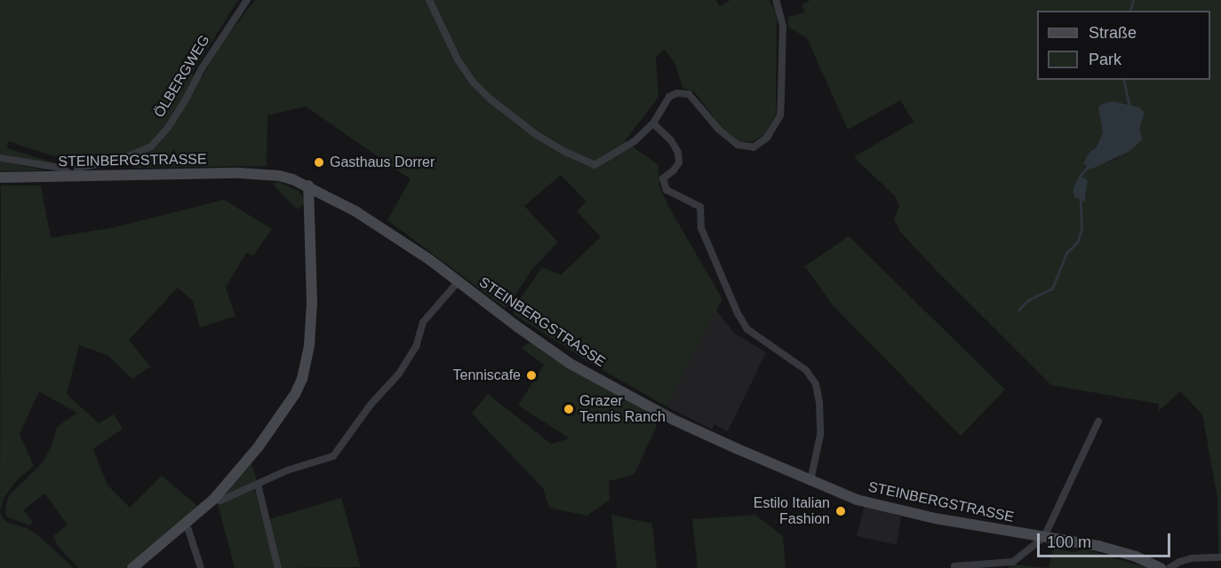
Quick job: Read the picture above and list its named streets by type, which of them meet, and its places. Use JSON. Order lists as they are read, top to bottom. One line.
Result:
{"streets":{"main road":["STEINBERGSTRASSE"],"street":["ÖLBERGWEG"]},"crossings":[["ÖLBERGWEG","STEINBERGSTRASSE"]],"places":["Gasthaus Dorrer","Tenniscafe","Grazer Tennis Ranch","Estilo Italian Fashion"],"legend":["Straße","Park"],"scale_bar":"100 m"}
